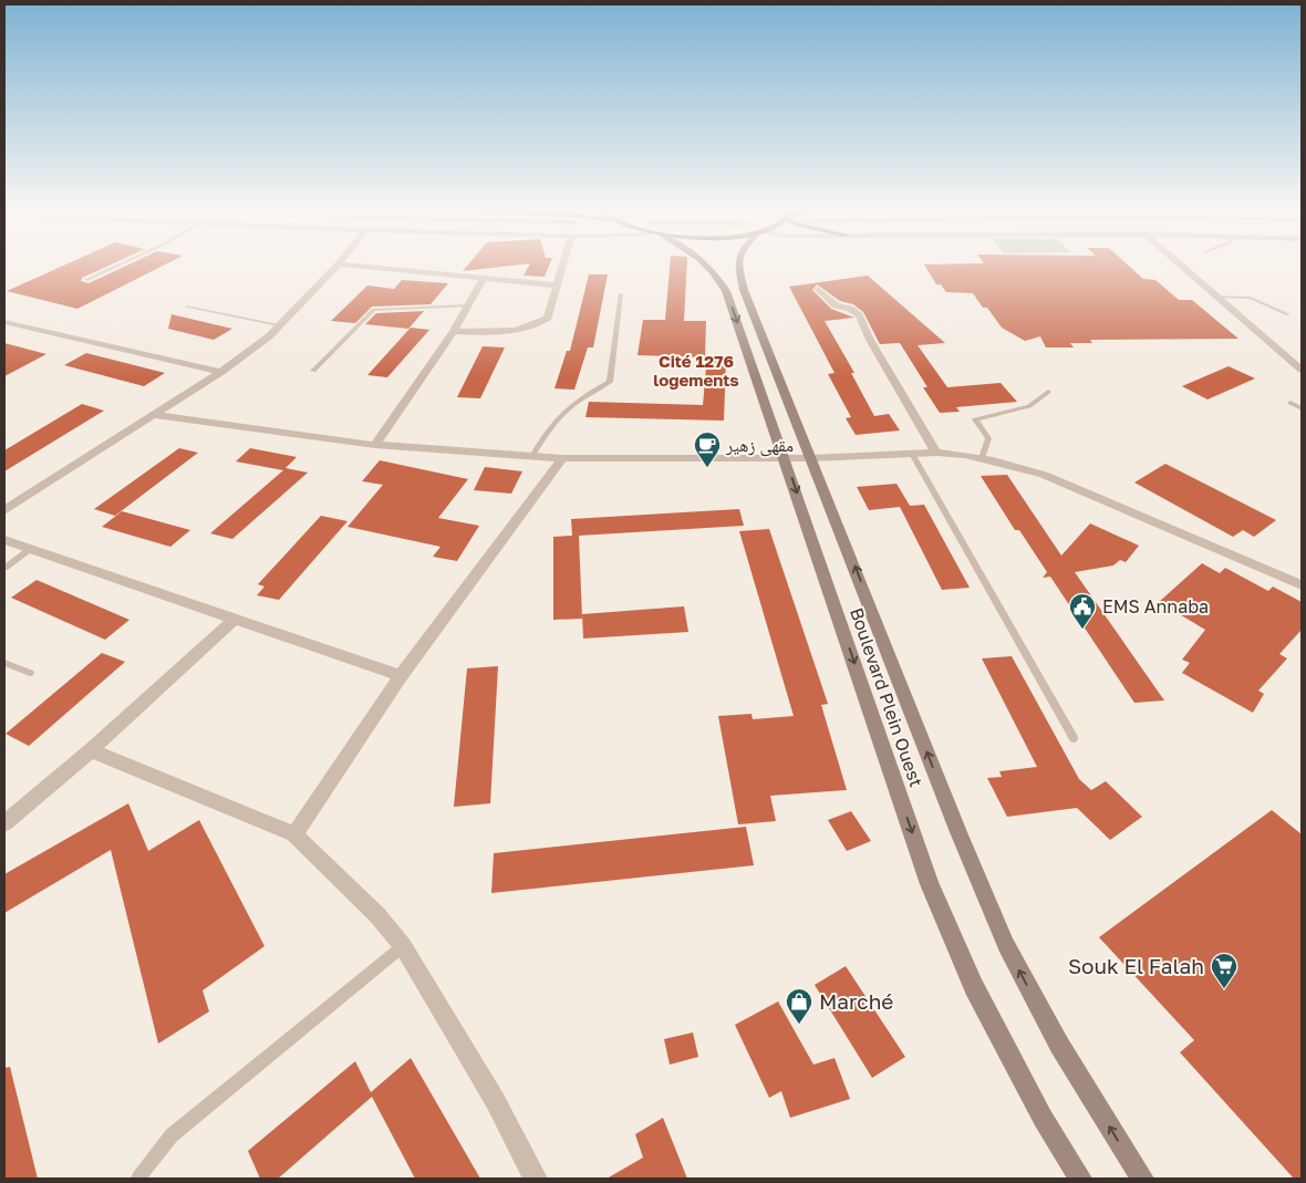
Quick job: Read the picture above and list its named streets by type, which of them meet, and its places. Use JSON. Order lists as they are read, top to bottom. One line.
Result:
{"streets":{"main road":["Boulevard Plein Ouest"]},"districts":["Cité 1276 logements"],"places":{"cafe":["مقهى زهير"],"public building":["EMS Annaba"],"supermarket":["Souk El Falah"],"shop":["Marché"]}}
